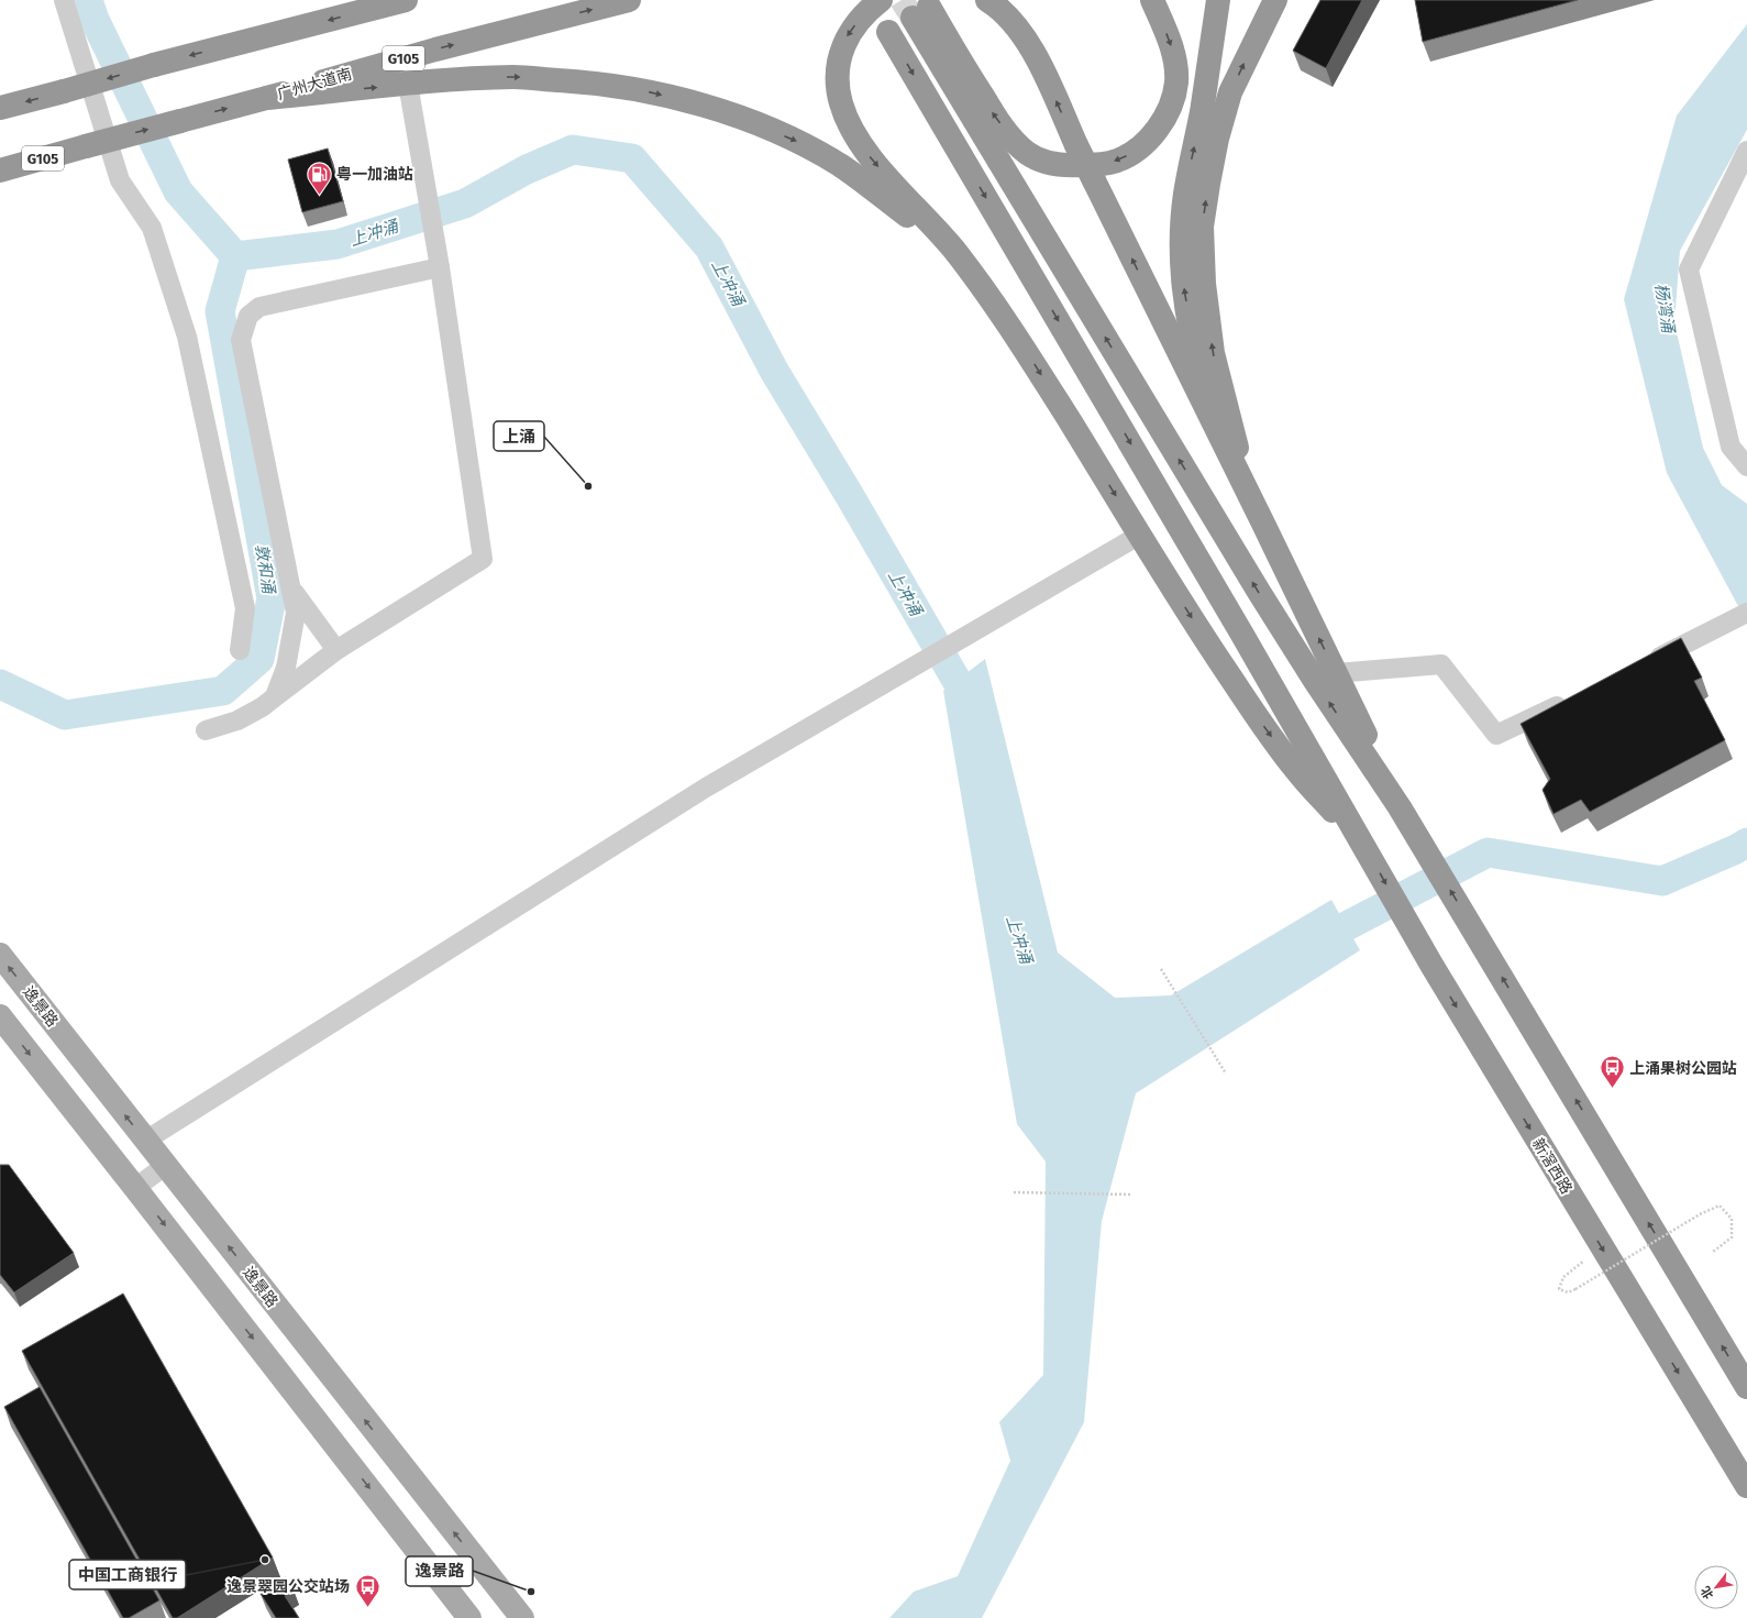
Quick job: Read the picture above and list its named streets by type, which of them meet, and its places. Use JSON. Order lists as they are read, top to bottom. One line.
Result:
{"streets":{"highway":["G105","广州大道南","新滘西路"],"main road":["逸景路"]},"water":["上冲涌","杨湾涌","敦和涌"],"places":{"fuel station":["粤一加油站"],"other":["上涌","中国工商银行","逸景路"],"bus stop":["上涌果树公园站","逸景翠园公交站场"]},"north":"bottom left"}
